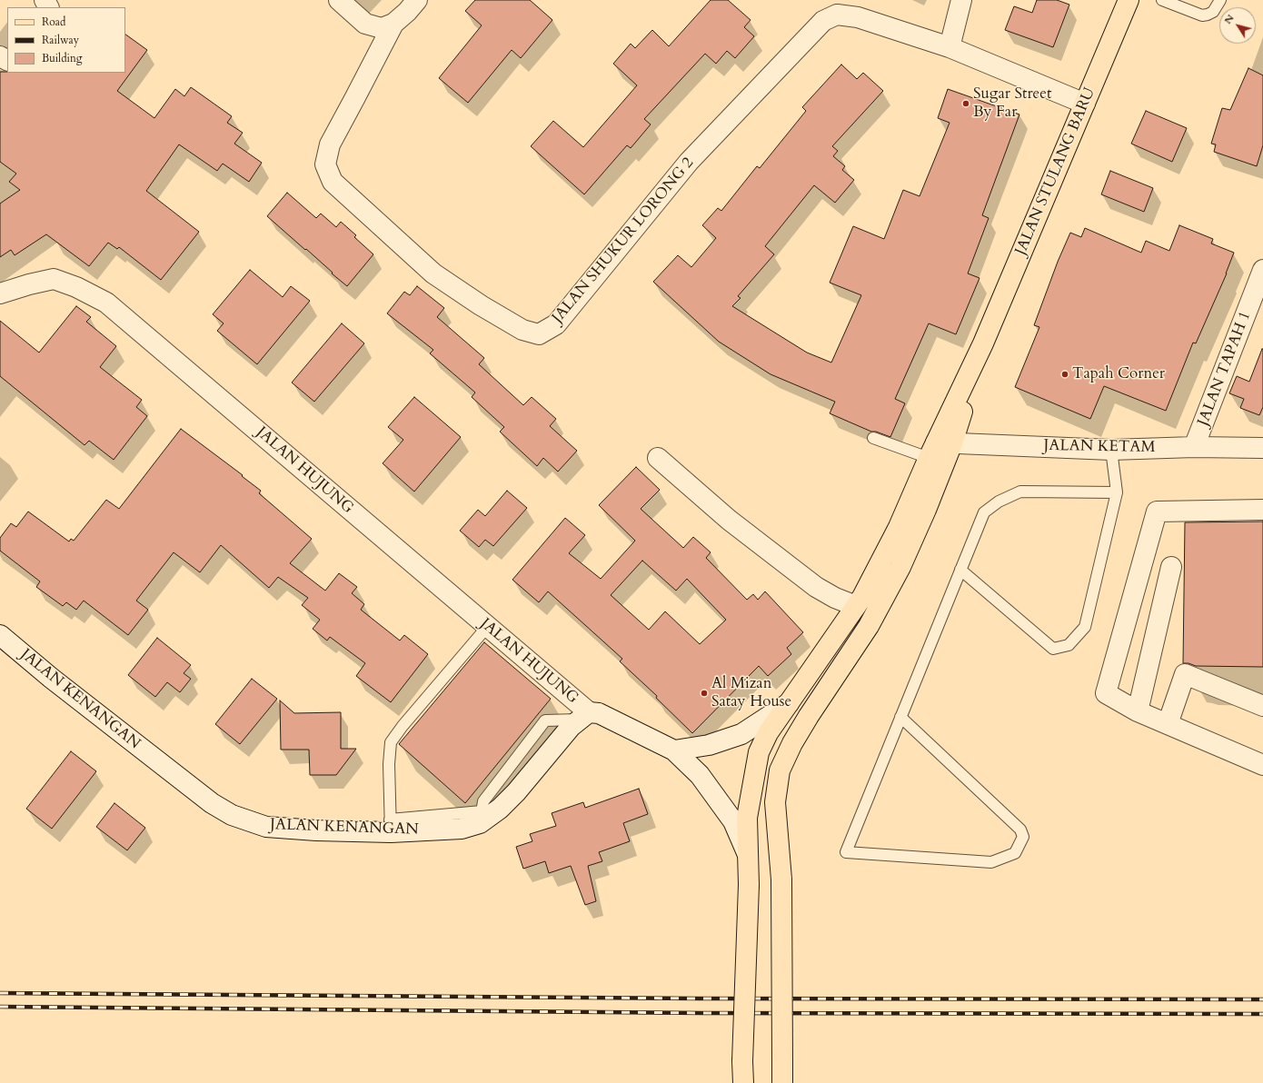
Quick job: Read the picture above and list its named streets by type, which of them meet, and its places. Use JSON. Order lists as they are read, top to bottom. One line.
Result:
{"streets":{"main road":["JALAN STULANG BARU"],"street":["JALAN SHUKUR LORONG 2","JALAN TAPAH 1","JALAN KETAM","JALAN HUJUNG","JALAN KENANGAN"]},"crossings":[["JALAN STULANG BARU","JALAN SHUKUR LORONG 2"],["JALAN STULANG BARU","JALAN KETAM"],["JALAN TAPAH 1","JALAN KETAM"],["JALAN HUJUNG","JALAN KENANGAN"]],"places":["Sugar Street By Far","Tapah Corner","Al Mizan Satay House"],"legend":["Road","Railway","Building"],"north":"top left"}
